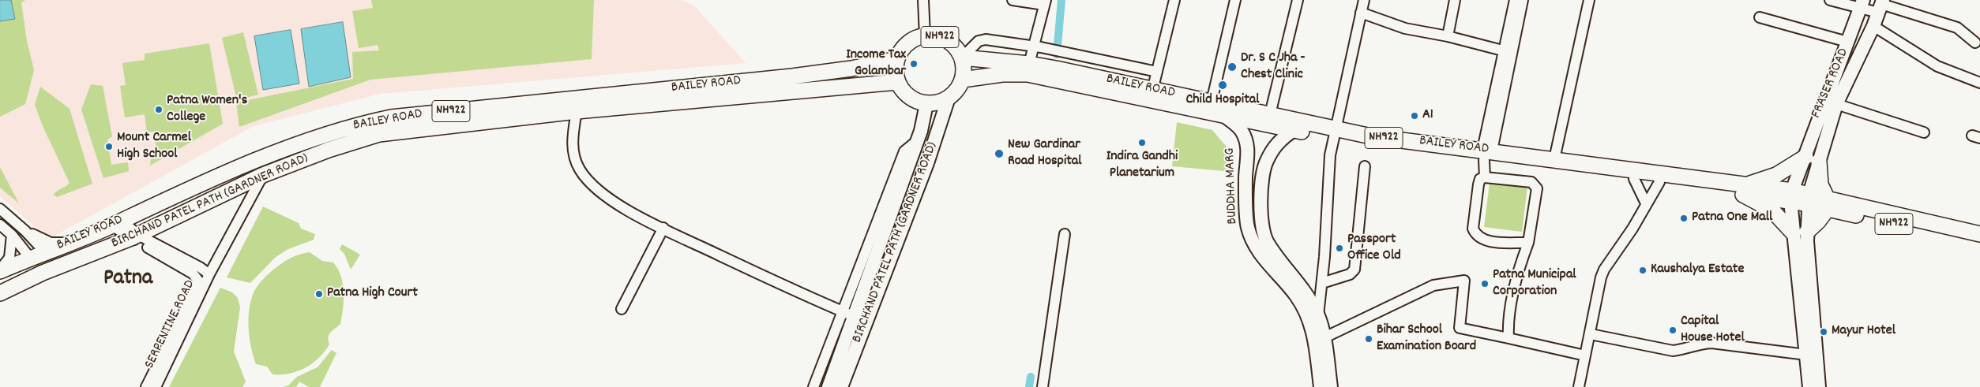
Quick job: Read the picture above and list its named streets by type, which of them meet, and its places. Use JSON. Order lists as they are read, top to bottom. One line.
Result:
{"streets":{"highway":["NH922","BAILEY ROAD","BIRCHAND PATEL PATH (GARDNER ROAD)"],"main road":["FRASER ROAD","BUDDHA MARG"],"street":["SERPENTINE ROAD"]},"crossings":[["NH922","FRASER ROAD"],["NH922","BAILEY ROAD"],["NH922","BIRCHAND PATEL PATH (GARDNER ROAD)"],["FRASER ROAD","BAILEY ROAD"],["BAILEY ROAD","BUDDHA MARG"],["BAILEY ROAD","BIRCHAND PATEL PATH (GARDNER ROAD)"],["BIRCHAND PATEL PATH (GARDNER ROAD)","SERPENTINE ROAD"]],"districts":["Patna"],"places":["Income Tax Golambar","Dr. S C Jha - Chest Clinic","Child Hospital","Patna Women's College","A1","Indira Gandhi Planetarium","Mount Carmel High School","New Gardinar Road Hospital","Patna One Mall","Passport Office Old","Kaushalya Estate","Patna Municipal Corporation","Patna High Court","Capital House Hotel","Mayur Hotel","Bihar School Examination Board"]}
